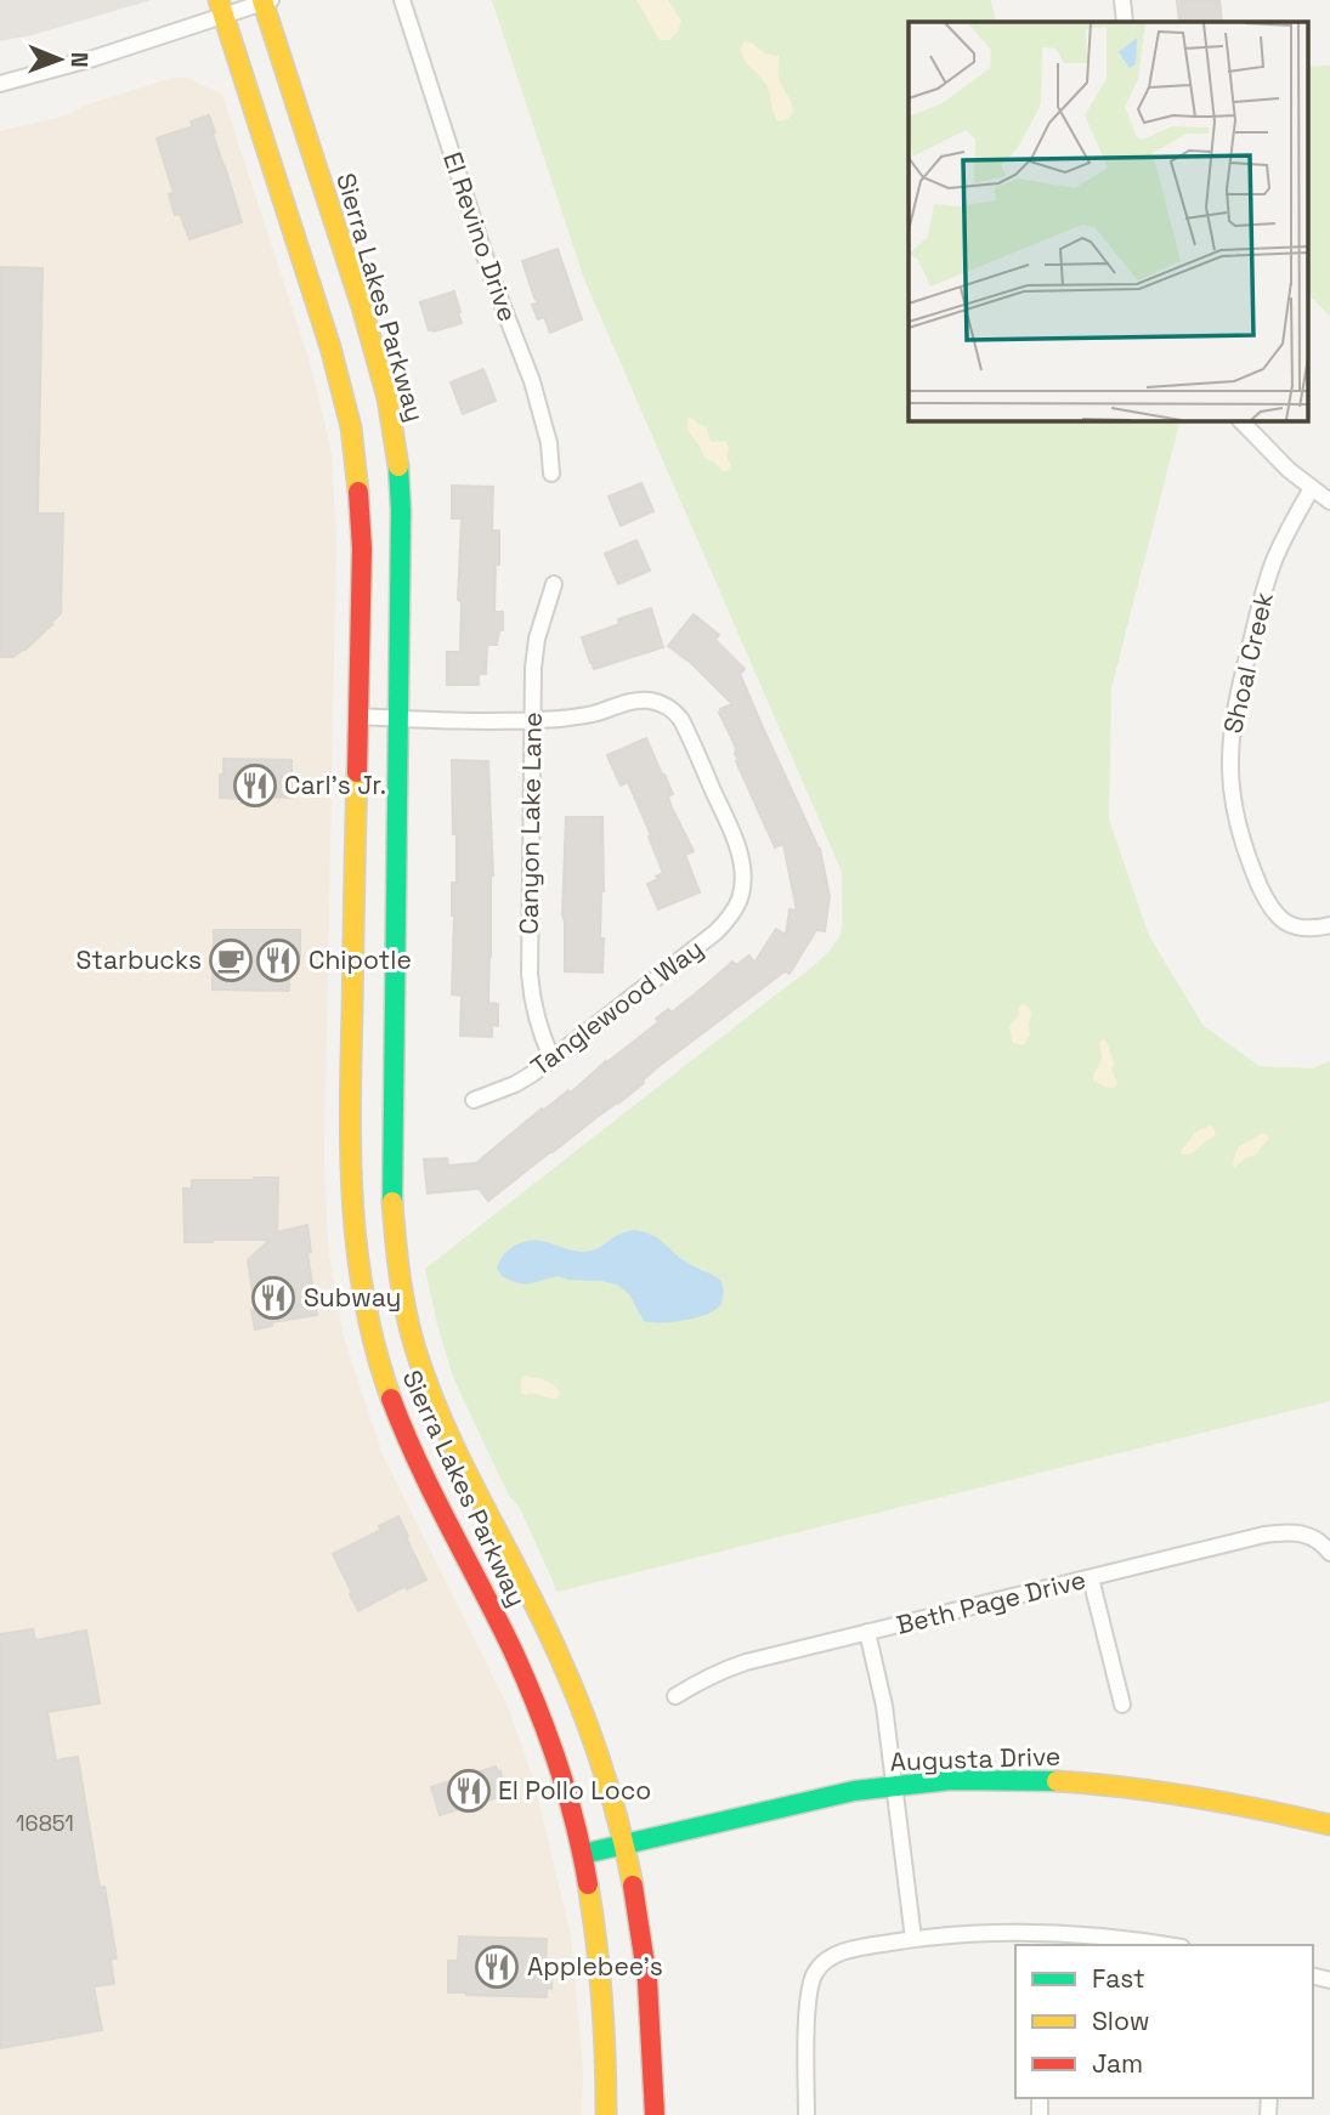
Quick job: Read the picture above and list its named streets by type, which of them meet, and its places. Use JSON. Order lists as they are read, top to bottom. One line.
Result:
{"streets":{"street":["El Revino Drive","Sierra Lakes Parkway","Shoal Creek","Canyon Lake Lane","Tanglewood Way","Beth Page Drive","Augusta Drive"]},"crossings":[["Sierra Lakes Parkway","Augusta Drive"],["Canyon Lake Lane","Tanglewood Way"]],"places":{"restaurant":["Carl's Jr.","Chipotle","Subway","El Pollo Loco","Applebee's"],"cafe":["Starbucks"]},"house_numbers":["16851"],"legend":["Fast","Slow","Jam"],"north":"right"}
